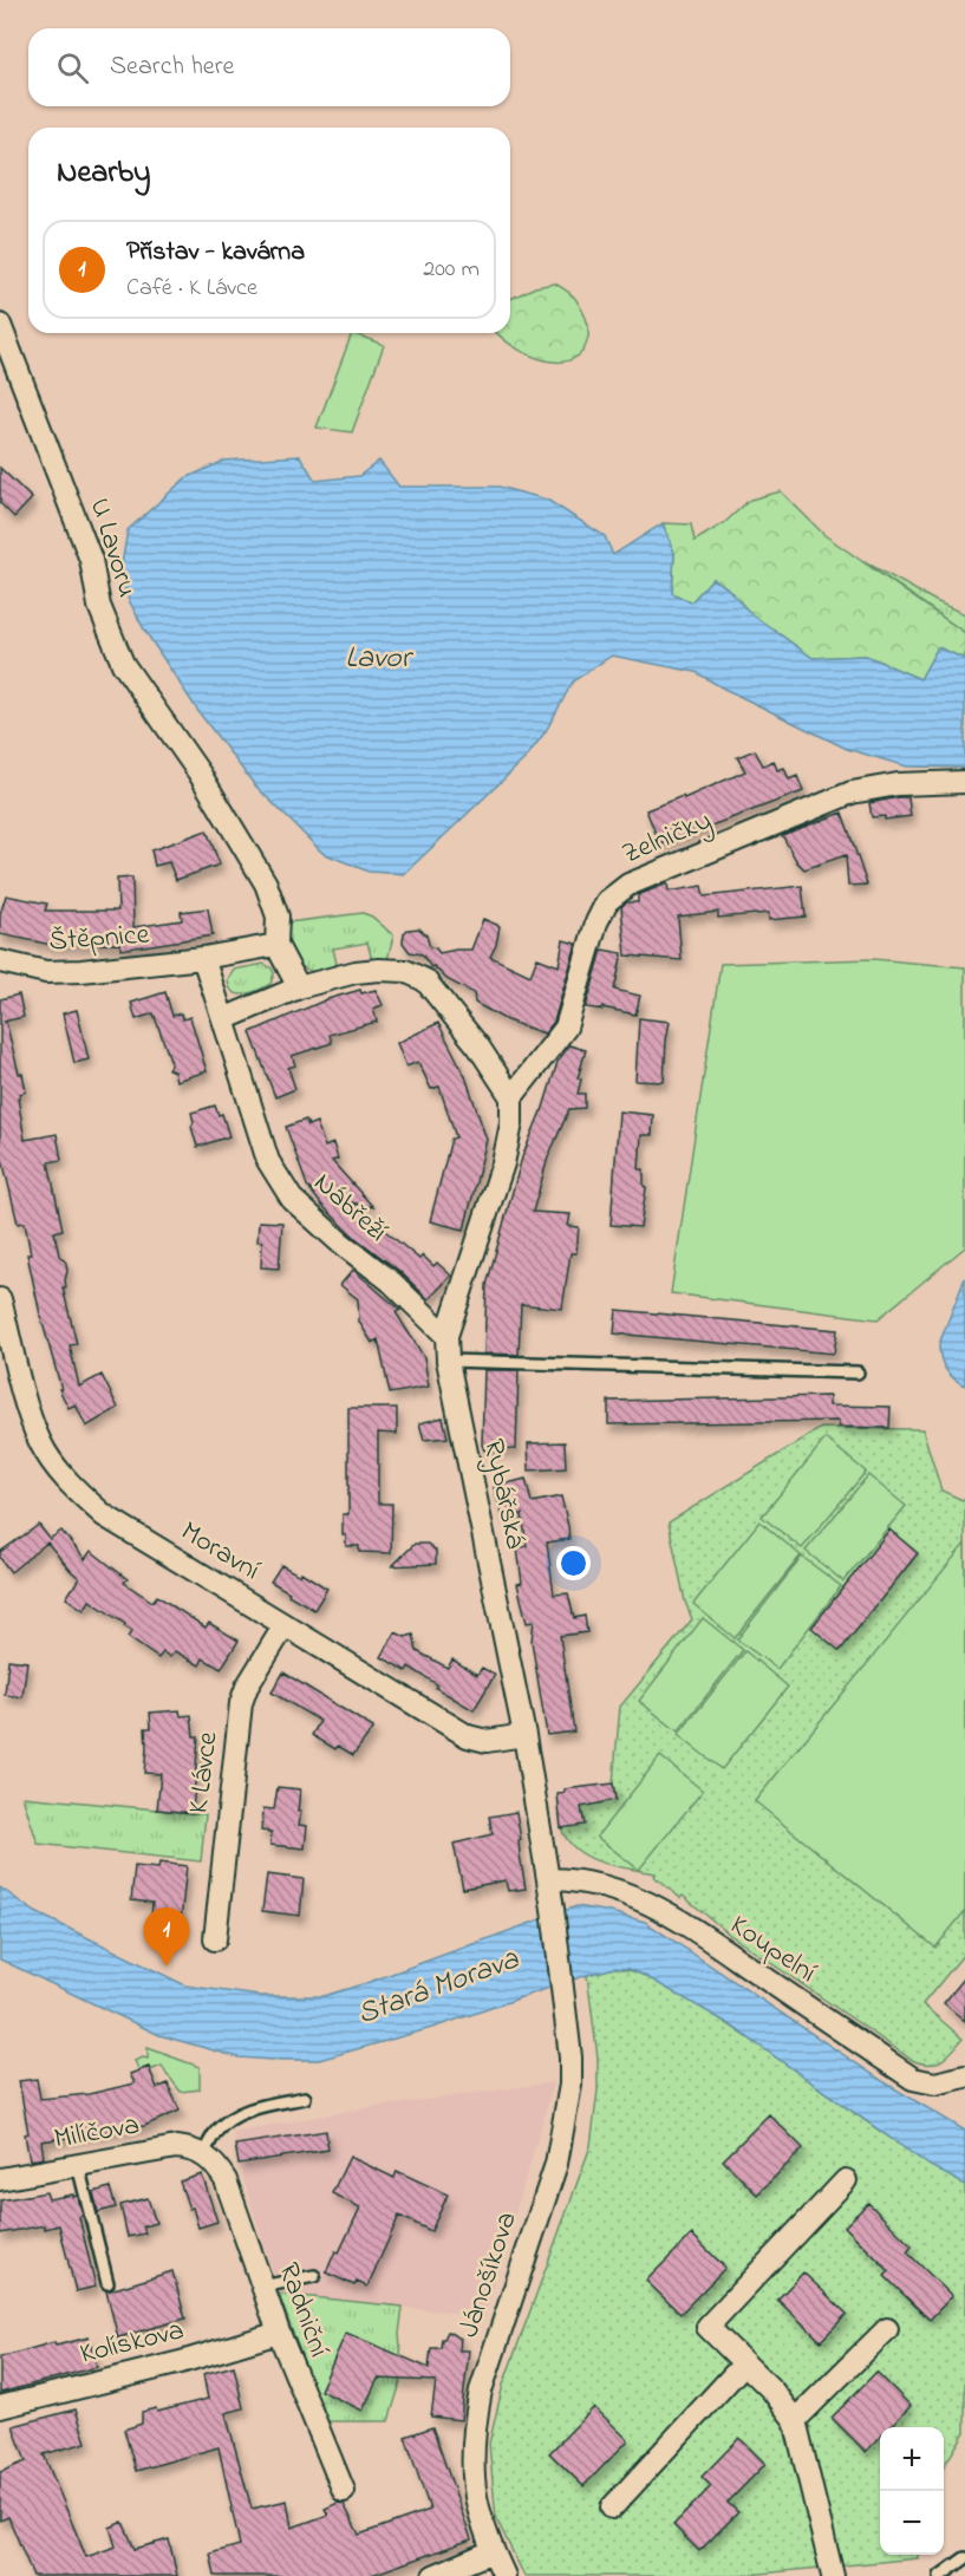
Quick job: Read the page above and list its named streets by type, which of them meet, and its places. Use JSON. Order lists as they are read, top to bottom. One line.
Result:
{"streets":{"street":["U Lavoru","Zelničky","Štěpnice","Nábřeží","Rybářská","Moravní","K Lávce","Koupelní","Milíčova","Jánošíkova","Radniční","Kolískova"]},"crossings":[["Zelničky","Rybářská"],["Štěpnice","Nábřeží"],["Nábřeží","Rybářská"],["Rybářská","Moravní"],["Rybářská","Koupelní"],["Rybářská","Jánošíkova"],["Moravní","K Lávce"],["Milíčova","Radniční"],["Radniční","Kolískova"]],"water":["Lavor","Stará Morava"],"page":{"search":"Search here","heading":"Nearby","list":[{"mark":"1","name":"Přístav - kavárna","note":"Café · K Lávce","value":"200 m"}],"pins":"1","map_buttons":["+","−"]}}
